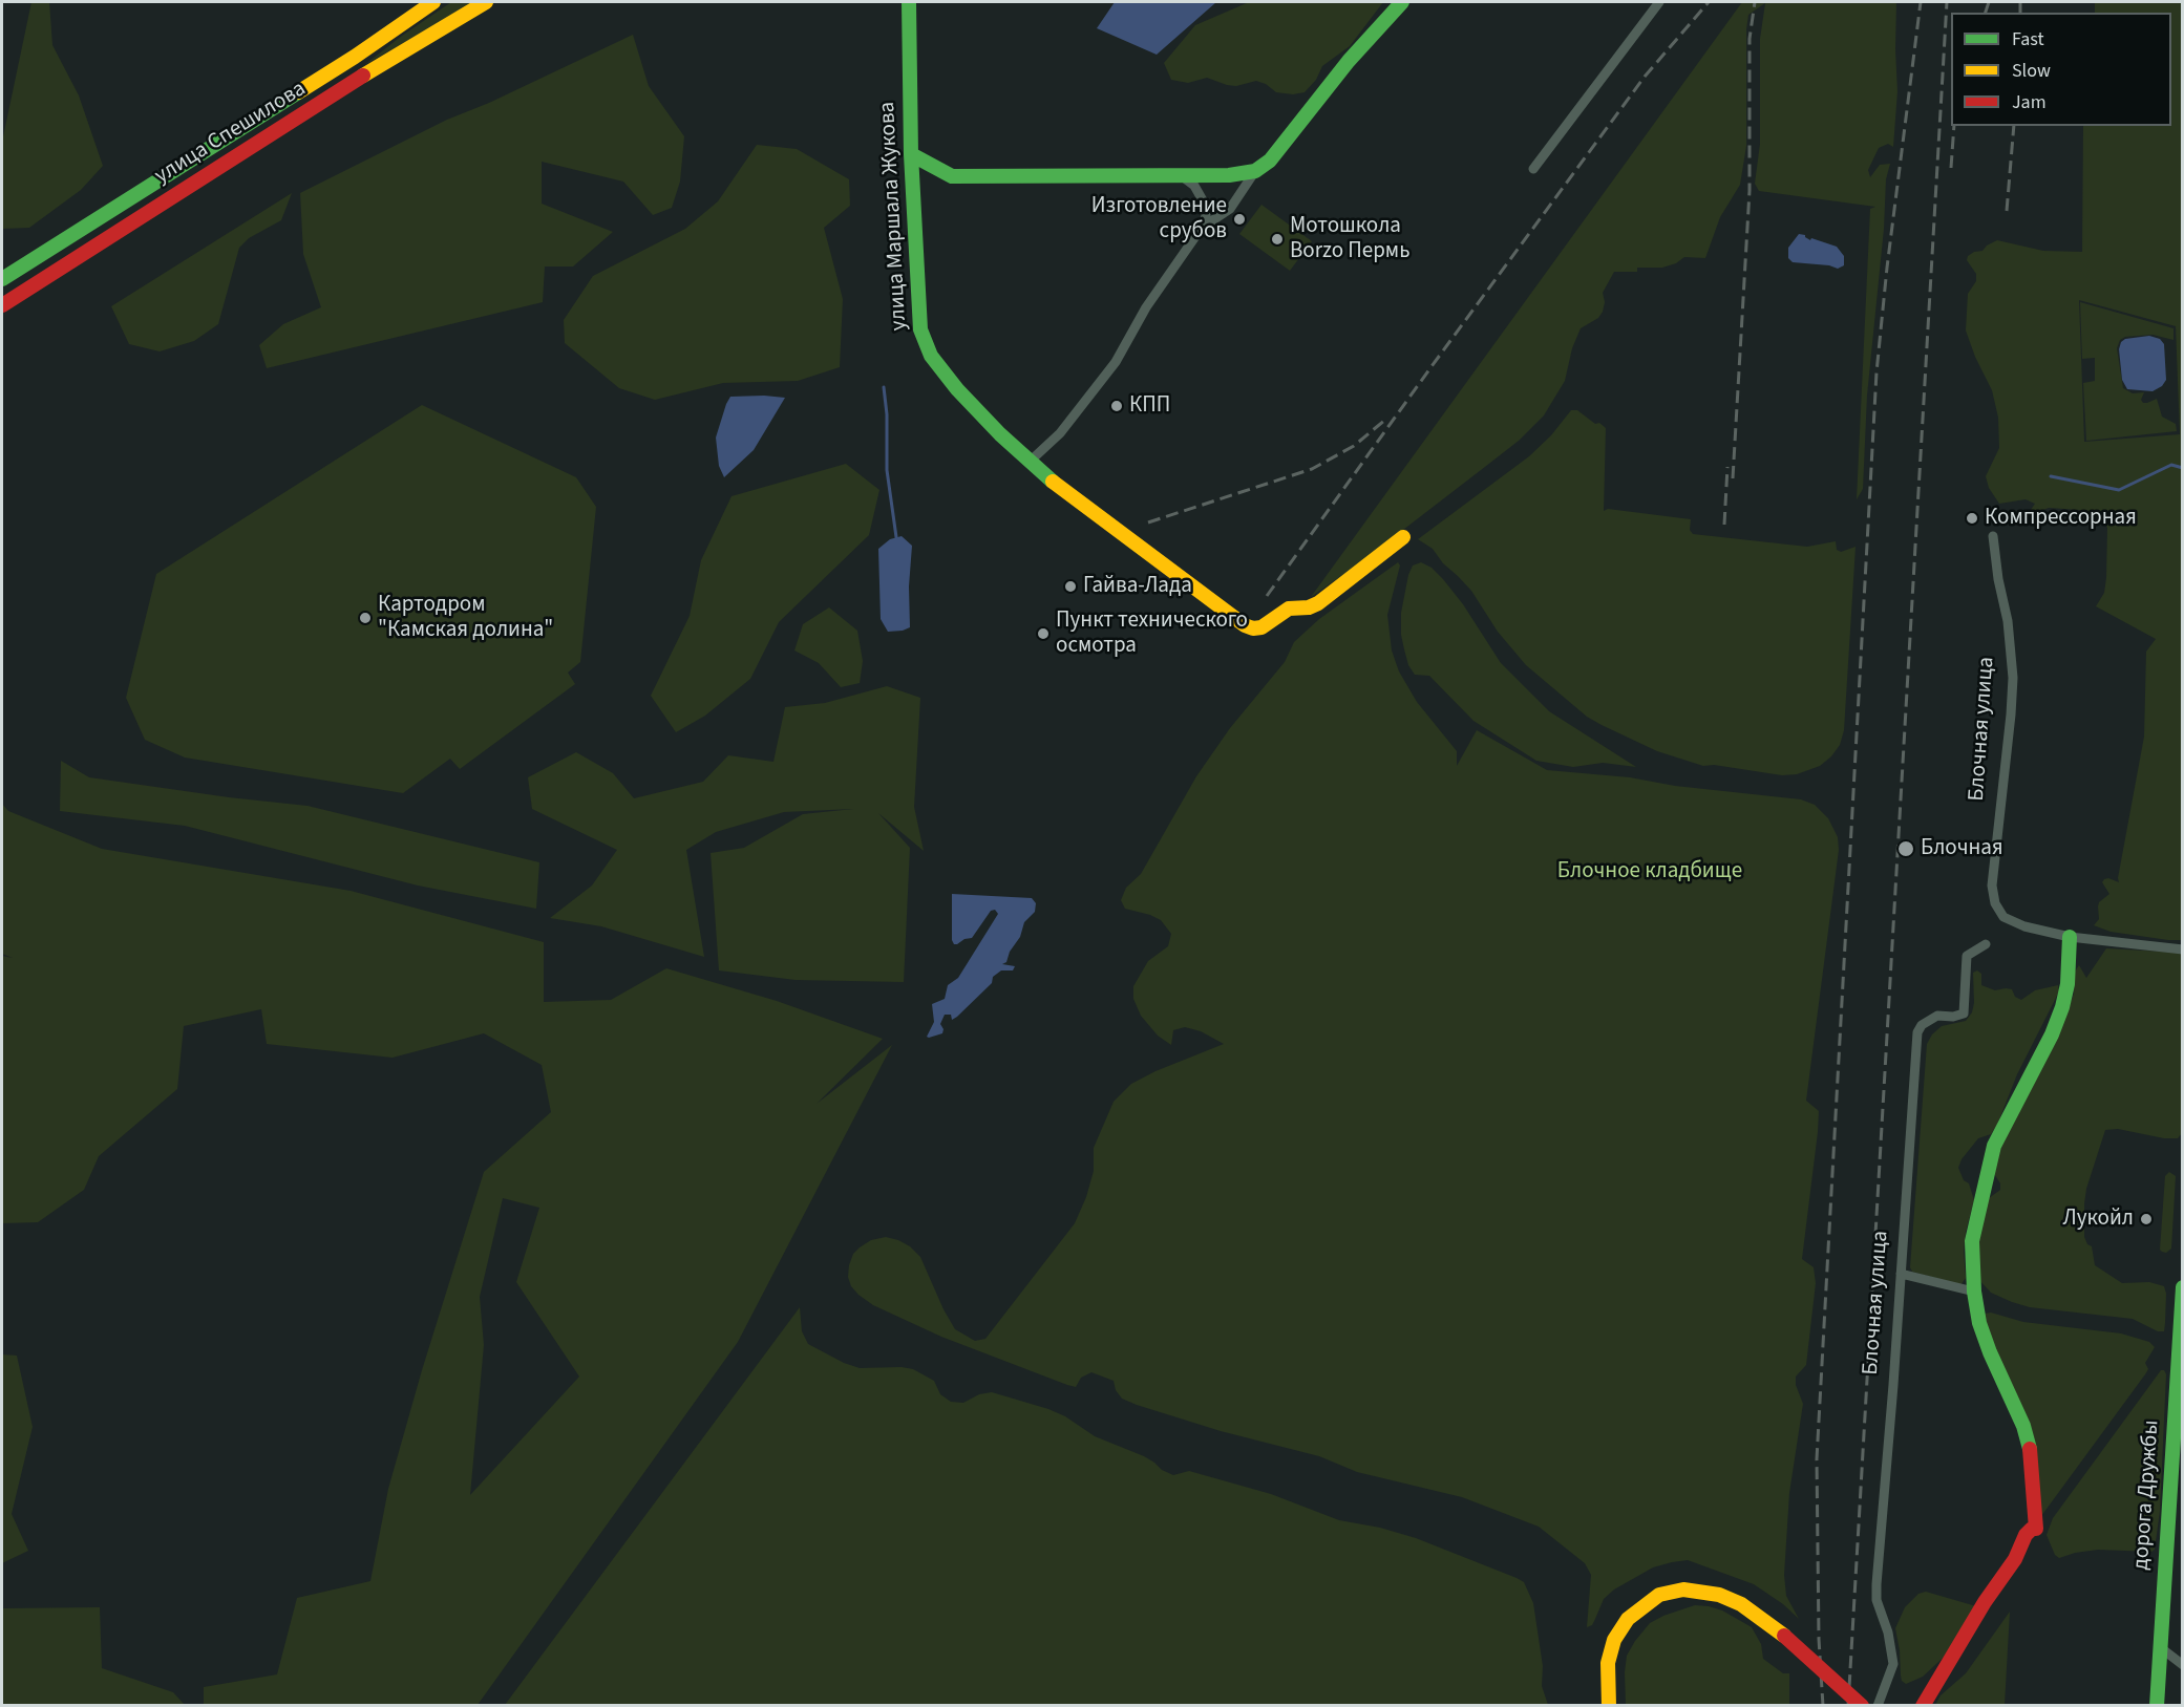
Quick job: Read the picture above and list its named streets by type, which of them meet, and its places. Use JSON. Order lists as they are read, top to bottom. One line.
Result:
{"streets":{"street":["улица Спешилова","улица Маршала Жукова","Блочная улица","дорога Дружбы"]},"parks":["Блочное кладбище"],"places":["Изготовление срубов","Мотошкола Borzo Пермь","КПП","Компрессорная","Гайва-Лада","Картодром \"Камская долина\"","Пункт технического осмотра","Блочная","Лукойл"],"legend":["Fast","Slow","Jam"]}
